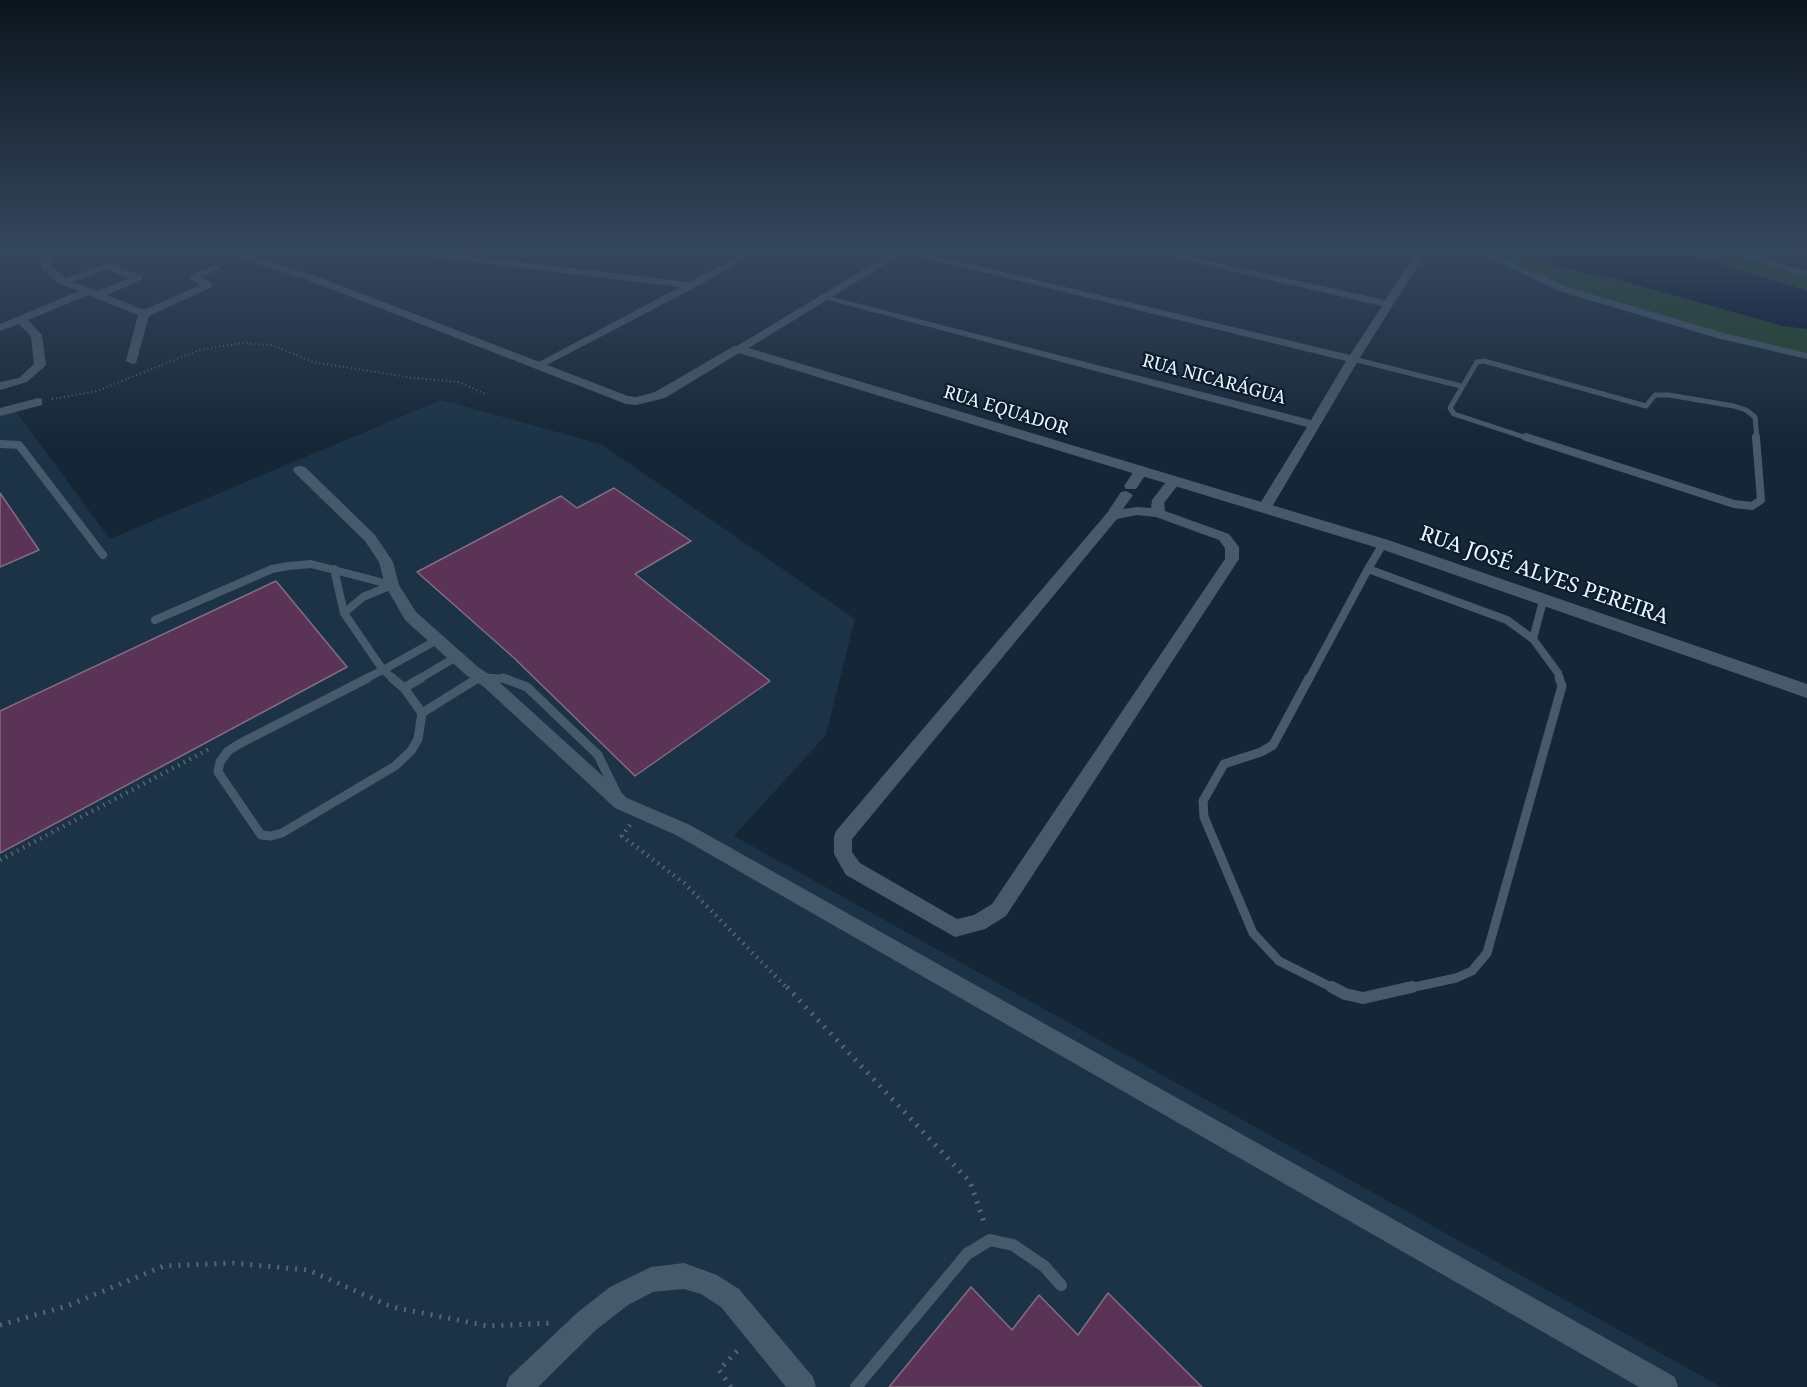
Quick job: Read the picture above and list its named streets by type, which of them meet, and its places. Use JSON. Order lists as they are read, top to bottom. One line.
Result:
{"streets":{"main road":["RUA EQUADOR","RUA JOSÉ ALVES PEREIRA"],"street":["RUA NICARÁGUA"]},"crossings":[["RUA EQUADOR","RUA JOSÉ ALVES PEREIRA"]]}
